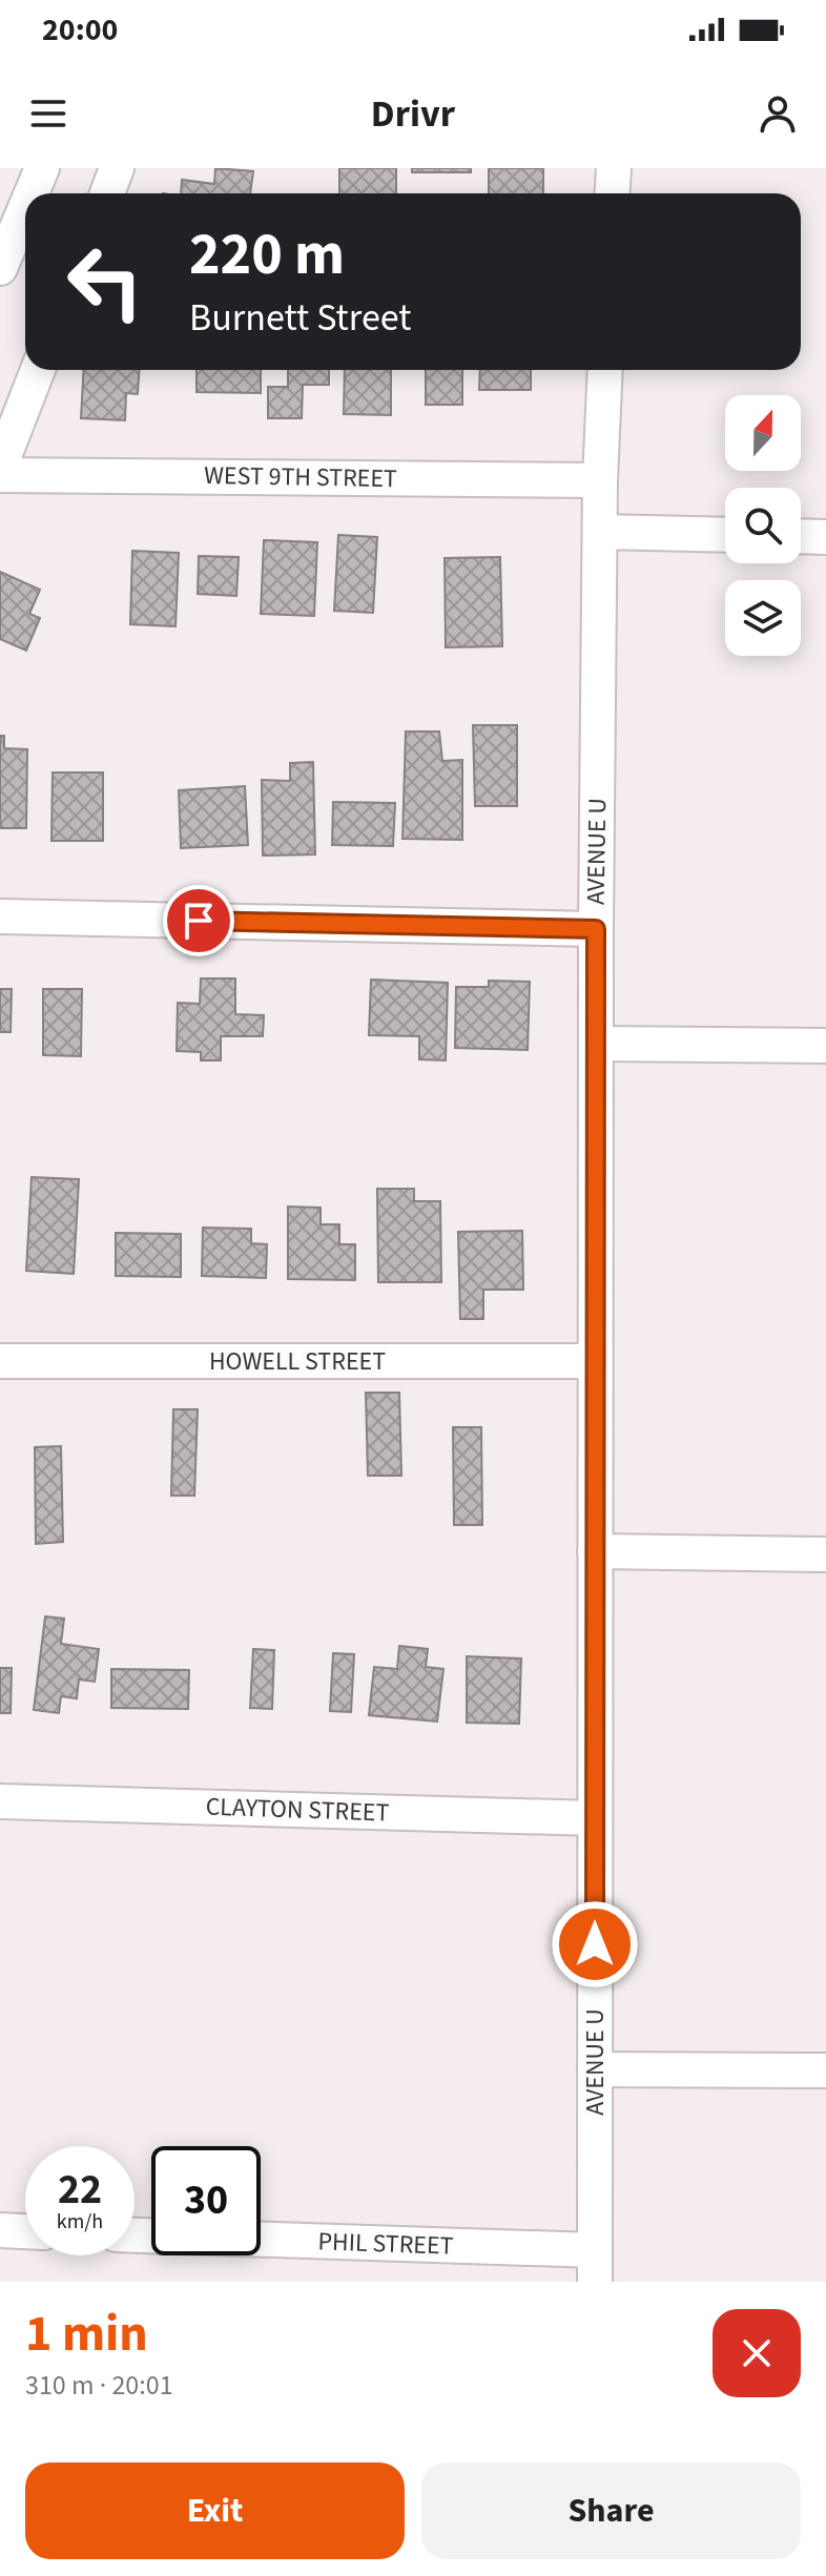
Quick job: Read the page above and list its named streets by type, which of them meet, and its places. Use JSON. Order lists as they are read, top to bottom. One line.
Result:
{"streets":{"street":["WEST 9TH STREET","AVENUE U","HOWELL STREET","CLAYTON STREET","PHIL STREET"]},"crossings":[["WEST 9TH STREET","AVENUE U"],["AVENUE U","HOWELL STREET"],["AVENUE U","CLAYTON STREET"],["AVENUE U","PHIL STREET"]],"north":"top","page":{"status":"20:00","header":"Drivr","turn":["220 m","Burnett Street"],"speed":"22 km/h","limit":"30","heading":["1 min","310 m · 20:01"],"buttons":["Exit","Share"]}}
